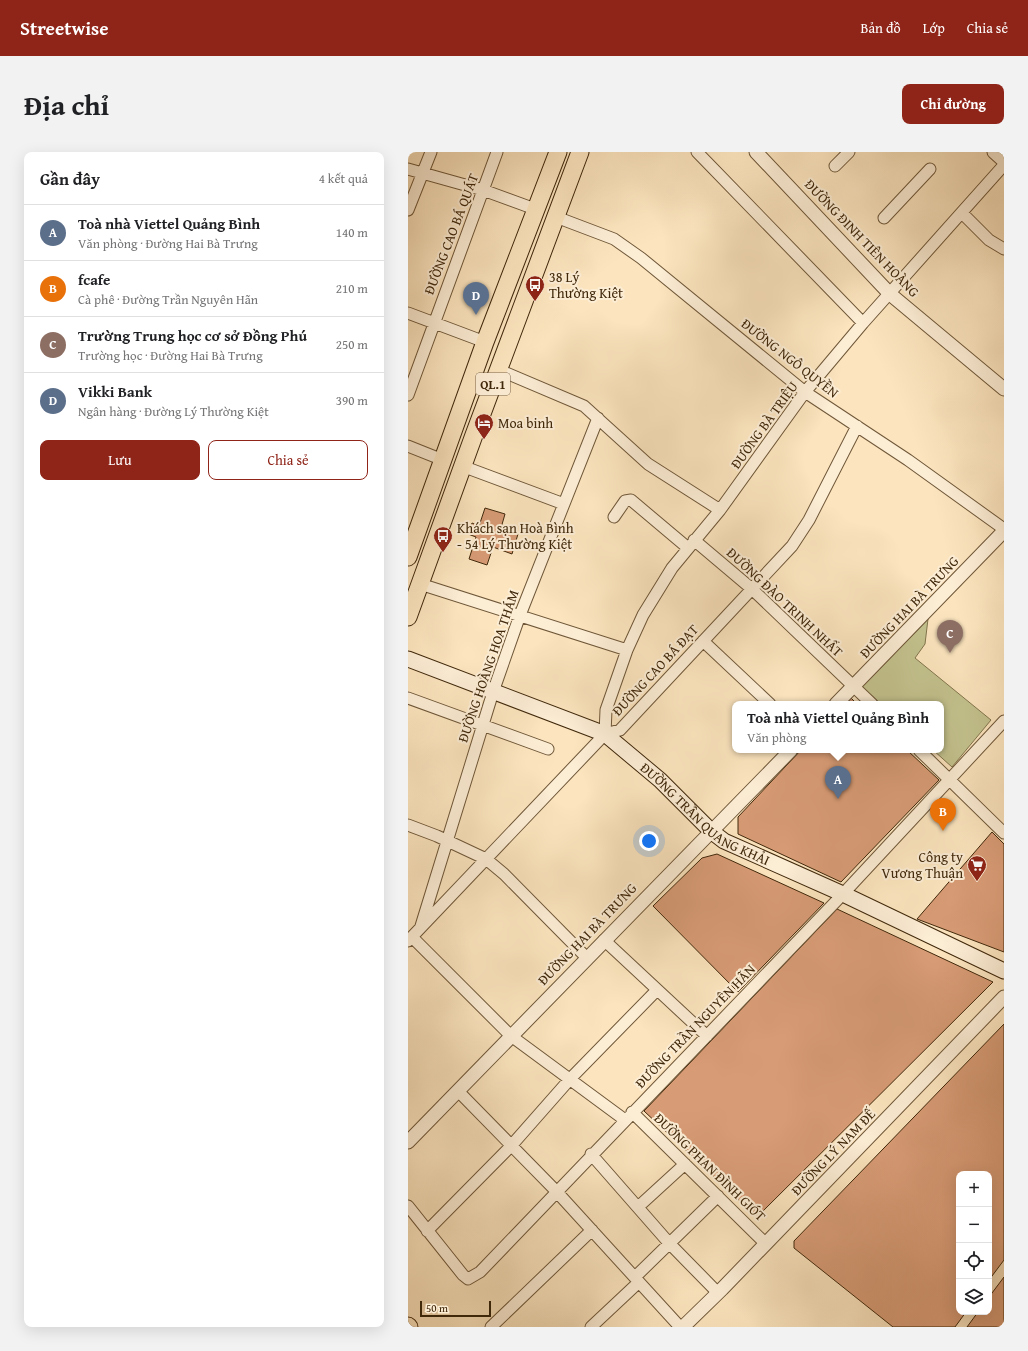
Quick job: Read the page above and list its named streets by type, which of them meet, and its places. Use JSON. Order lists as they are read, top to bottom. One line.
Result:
{"streets":{"main road":["QL.1","ĐƯỜNG TRẦN QUANG KHẢI"],"street":["ĐƯỜNG CAO BÁ QUÁT","ĐƯỜNG ĐINH TIÊN HOÀNG","ĐƯỜNG NGÔ QUYỀN","ĐƯỜNG BÀ TRIỆU","ĐƯỜNG ĐÀO TRINH NHẤT","ĐƯỜNG HAI BÀ TRƯNG","ĐƯỜNG HOÀNG HOA THÁM","ĐƯỜNG CAO BÁ ĐẠT","ĐƯỜNG TRẦN NGUYÊN HÃN","ĐƯỜNG LÝ NAM ĐẾ","ĐƯỜNG PHAN ĐÌNH GIÓT"]},"crossings":[["ĐƯỜNG ĐINH TIÊN HOÀNG","ĐƯỜNG BÀ TRIỆU"],["ĐƯỜNG NGÔ QUYỀN","QL.1"],["ĐƯỜNG NGÔ QUYỀN","ĐƯỜNG BÀ TRIỆU"],["ĐƯỜNG NGÔ QUYỀN","ĐƯỜNG HAI BÀ TRƯNG"],["ĐƯỜNG NGÔ QUYỀN","ĐƯỜNG CAO BÁ ĐẠT"],["ĐƯỜNG BÀ TRIỆU","ĐƯỜNG ĐÀO TRINH NHẤT"],["ĐƯỜNG BÀ TRIỆU","ĐƯỜNG CAO BÁ ĐẠT"],["ĐƯỜNG BÀ TRIỆU","ĐƯỜNG TRẦN QUANG KHẢI"],["ĐƯỜNG ĐÀO TRINH NHẤT","ĐƯỜNG HAI BÀ TRƯNG"],["ĐƯỜNG ĐÀO TRINH NHẤT","ĐƯỜNG CAO BÁ ĐẠT"],["ĐƯỜNG HAI BÀ TRƯNG","ĐƯỜNG TRẦN QUANG KHẢI"],["ĐƯỜNG HAI BÀ TRƯNG","ĐƯỜNG PHAN ĐÌNH GIÓT"],["ĐƯỜNG HOÀNG HOA THÁM","ĐƯỜNG CAO BÁ ĐẠT"],["ĐƯỜNG HOÀNG HOA THÁM","ĐƯỜNG TRẦN QUANG KHẢI"],["ĐƯỜNG HOÀNG HOA THÁM","ĐƯỜNG PHAN ĐÌNH GIÓT"],["ĐƯỜNG CAO BÁ ĐẠT","ĐƯỜNG TRẦN QUANG KHẢI"],["ĐƯỜNG CAO BÁ ĐẠT","ĐƯỜNG PHAN ĐÌNH GIÓT"],["ĐƯỜNG TRẦN QUANG KHẢI","ĐƯỜNG TRẦN NGUYÊN HÃN"],["ĐƯỜNG TRẦN NGUYÊN HÃN","ĐƯỜNG PHAN ĐÌNH GIÓT"],["ĐƯỜNG LÝ NAM ĐẾ","ĐƯỜNG PHAN ĐÌNH GIÓT"]],"places":{"bus stop":["38 Lý Thường Kiệt","Khách sạn Hoà Bình - 54 Lý Thường Kiệt"],"hotel":["Moa binh"],"supermarket":["Công ty Vương Thuận"]},"scale_bar":"50 m","page":{"header":"Streetwise","nav":["Bản đồ","Lớp","Chia sẻ"],"title":"Địa chỉ","buttons":["Chỉ đường",["Lưu","Chia sẻ"]],"heading":["Gần đây","4 kết quả"],"list":[{"mark":"A","name":"Toà nhà Viettel Quảng Bình","note":"Văn phòng · Đường Hai Bà Trưng","value":"140 m"},{"mark":"B","name":"fcafe","note":"Cà phê · Đường Trần Nguyên Hãn","value":"210 m"},{"mark":"C","name":"Trường Trung học cơ sở Đồng Phú","note":"Trường học · Đường Hai Bà Trưng","value":"250 m"},{"mark":"D","name":"Vikki Bank","note":"Ngân hàng · Đường Lý Thường Kiệt","value":"390 m"}],"pins":["D","C","A","B"],"popup":["Toà nhà Viettel Quảng Bình","Văn phòng"],"map_buttons":["+","−"],"scale":"50 m"}}
